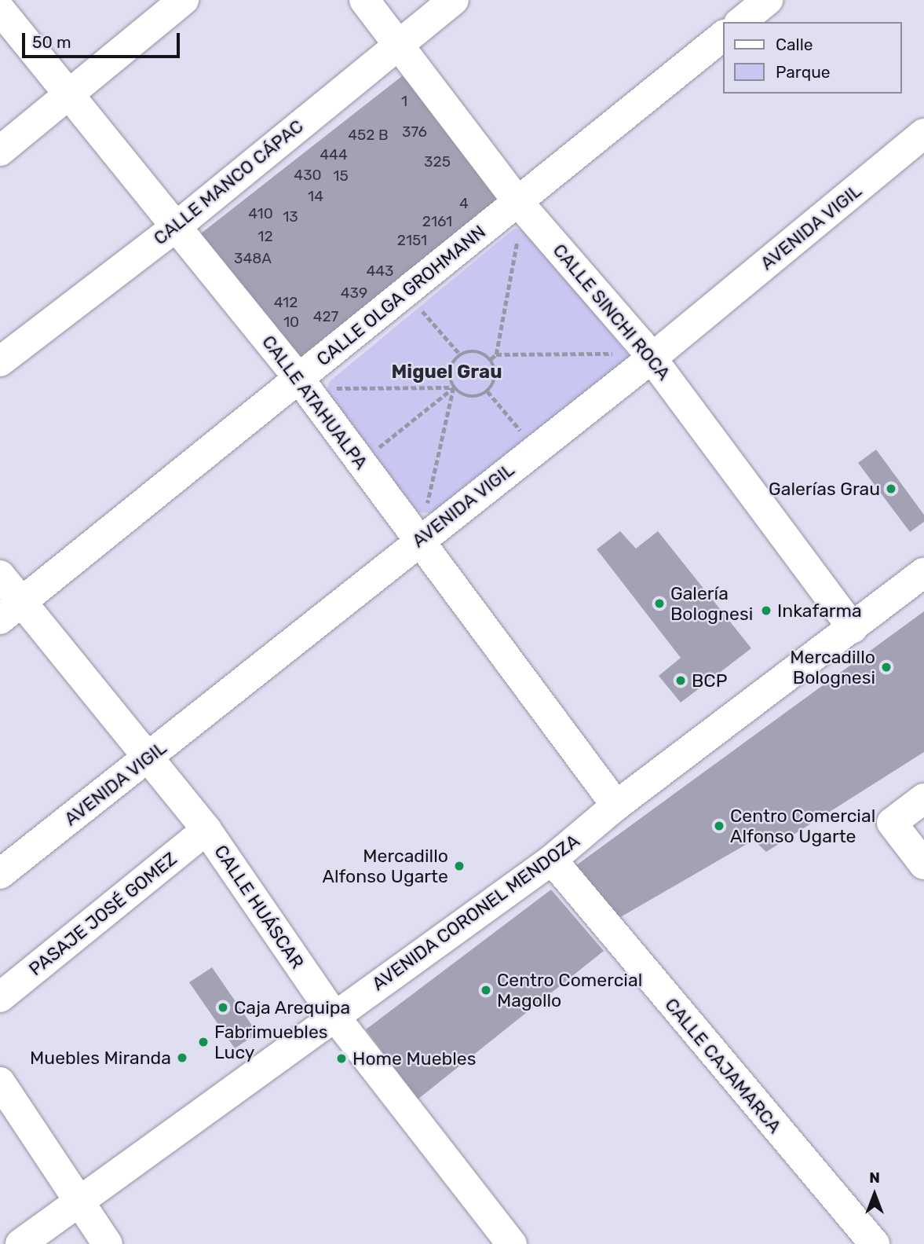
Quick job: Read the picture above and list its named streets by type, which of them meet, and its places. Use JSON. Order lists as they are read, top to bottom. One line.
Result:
{"streets":{"street":["CALLE MANCO CÁPAC","AVENIDA VIGIL","CALLE OLGA GROHMANN","CALLE SINCHI ROCA","CALLE ATAHUALPA","CALLE HUÁSCAR","AVENIDA CORONEL MENDOZA","PASAJE JOSÉ GOMEZ","CALLE CAJAMARCA"]},"crossings":[["CALLE MANCO CÁPAC","CALLE SINCHI ROCA"],["CALLE MANCO CÁPAC","CALLE ATAHUALPA"],["AVENIDA VIGIL","CALLE SINCHI ROCA"],["AVENIDA VIGIL","CALLE ATAHUALPA"],["AVENIDA VIGIL","CALLE HUÁSCAR"],["CALLE OLGA GROHMANN","CALLE SINCHI ROCA"],["CALLE OLGA GROHMANN","CALLE ATAHUALPA"],["CALLE OLGA GROHMANN","CALLE HUÁSCAR"],["CALLE SINCHI ROCA","AVENIDA CORONEL MENDOZA"],["CALLE ATAHUALPA","AVENIDA CORONEL MENDOZA"],["CALLE HUÁSCAR","AVENIDA CORONEL MENDOZA"],["CALLE HUÁSCAR","PASAJE JOSÉ GOMEZ"],["AVENIDA CORONEL MENDOZA","CALLE CAJAMARCA"]],"districts":["Miguel Grau"],"places":["Galerías Grau","Galería Bolognesi","Inkafarma","Mercadillo Bolognesi","BCP","Centro Comercial Alfonso Ugarte","Mercadillo Alfonso Ugarte","Centro Comercial Magollo","Caja Arequipa","Fabrimuebles Lucy","Muebles Miranda","Home Muebles"],"house_numbers":["1","376","452 B","444","325","430","15","14","4","410","13","2161","12","2151","348A","443","439","412","427","10"],"legend":["Calle","Parque"],"scale_bar":"50 m","north":"top"}
